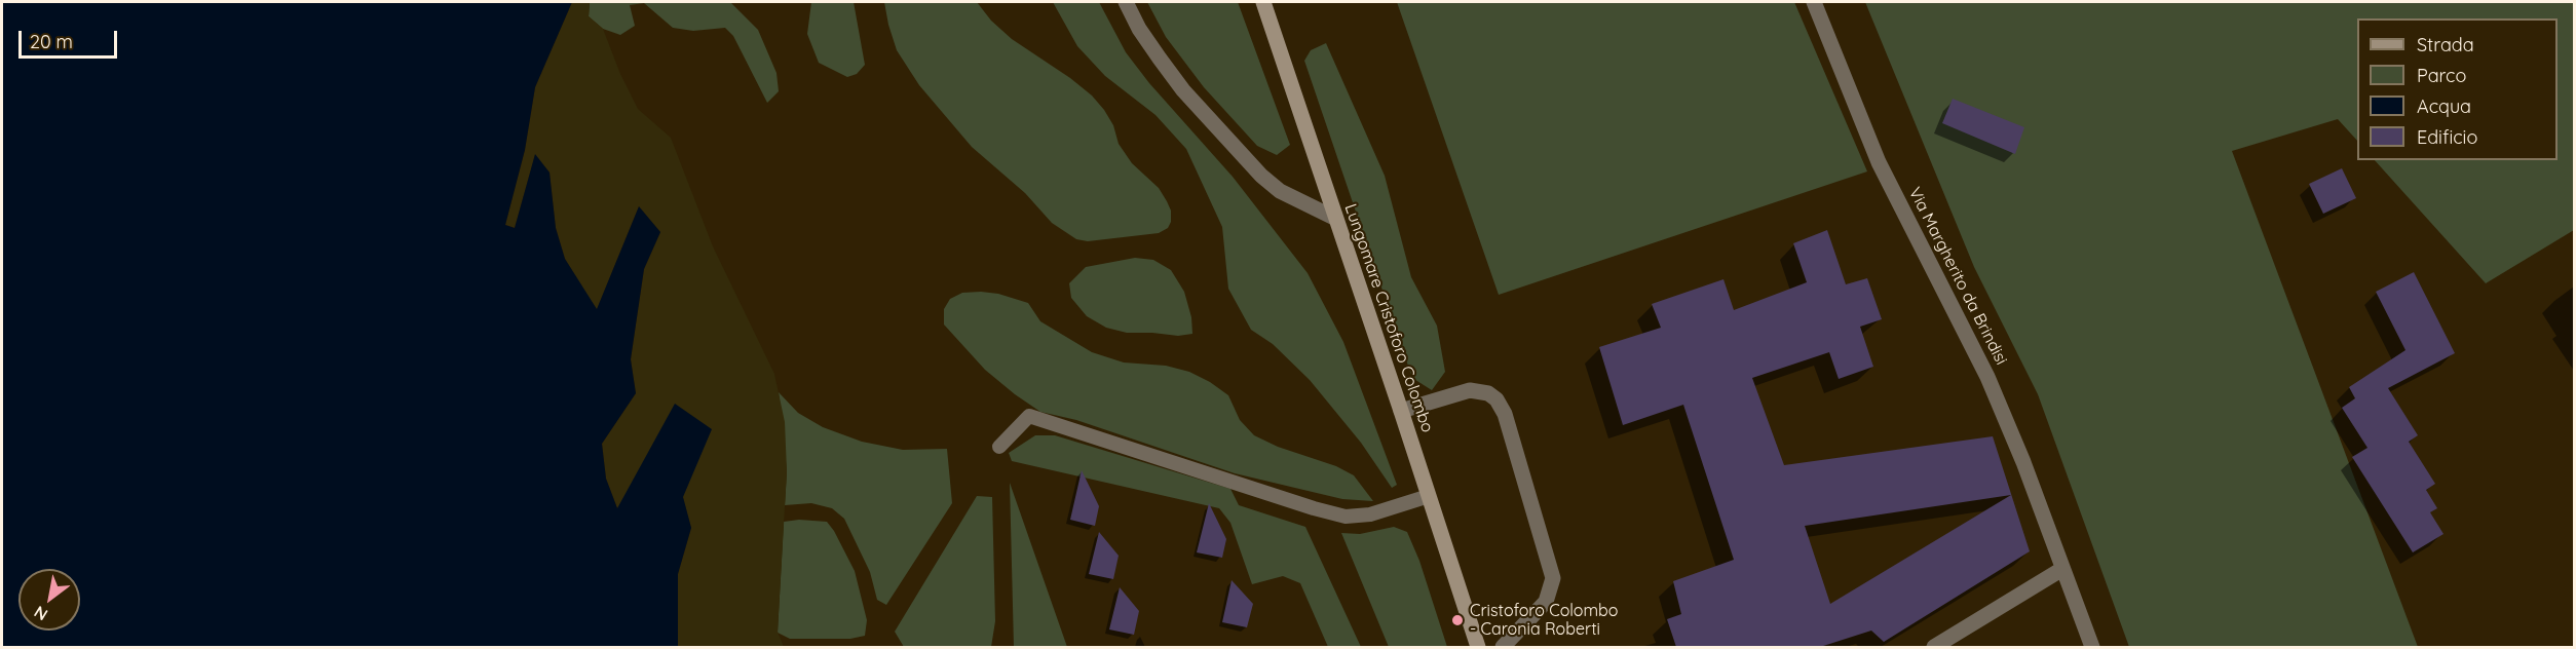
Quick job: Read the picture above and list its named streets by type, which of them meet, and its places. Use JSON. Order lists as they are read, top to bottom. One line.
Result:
{"streets":{"main road":["Lungomare Cristoforo Colombo"],"street":["Via Margherito da Brindisi"]},"places":["Cristoforo Colombo - Caronia Roberti"],"legend":["Strada","Parco","Acqua","Edificio"],"scale_bar":"20 m","north":"bottom left"}
